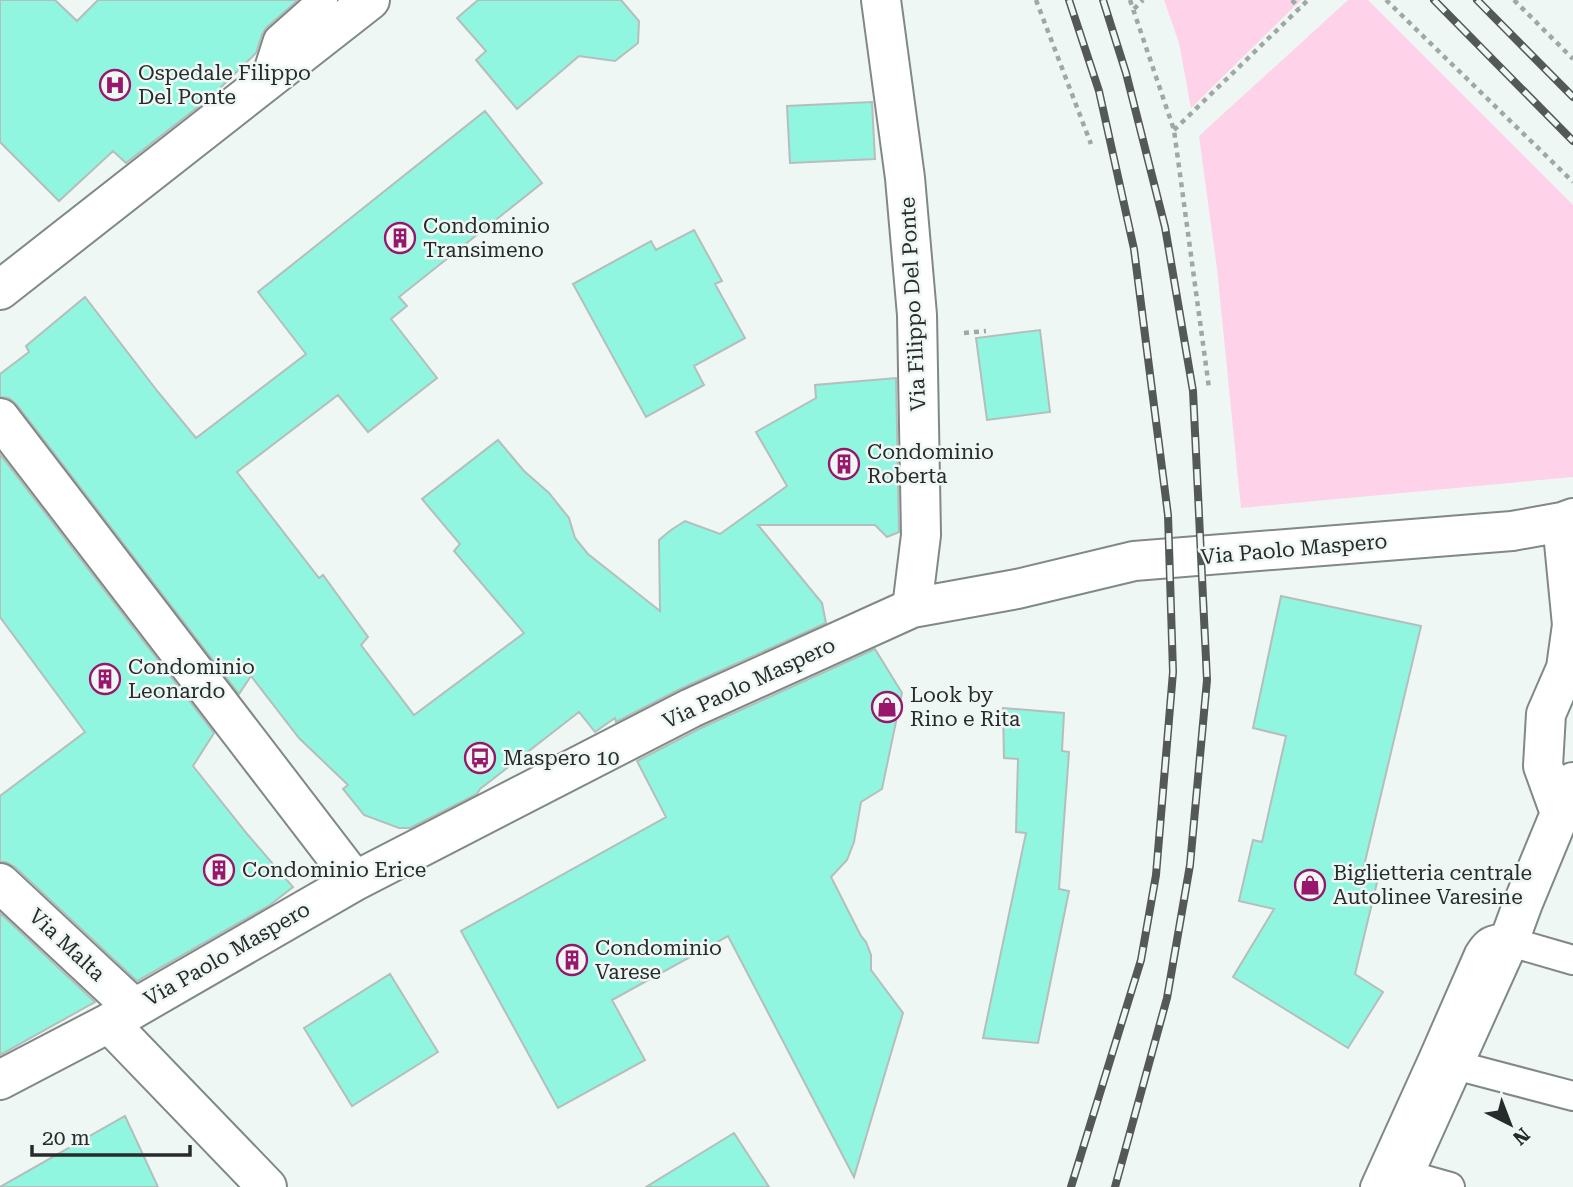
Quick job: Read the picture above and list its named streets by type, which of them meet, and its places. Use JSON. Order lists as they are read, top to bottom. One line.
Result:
{"streets":{"street":["Via Filippo Del Ponte","Via Paolo Maspero","Via Malta"]},"crossings":[["Via Filippo Del Ponte","Via Paolo Maspero"],["Via Paolo Maspero","Via Malta"]],"places":{"hospital":["Ospedale Filippo Del Ponte"],"building":["Condominio Transimeno","Condominio Roberta","Condominio Leonardo","Condominio Erice","Condominio Varese"],"shop":["Look by Rino e Rita","Biglietteria centrale Autolinee Varesine"],"bus stop":["Maspero 10"]},"scale_bar":"20 m","north":"bottom right"}
